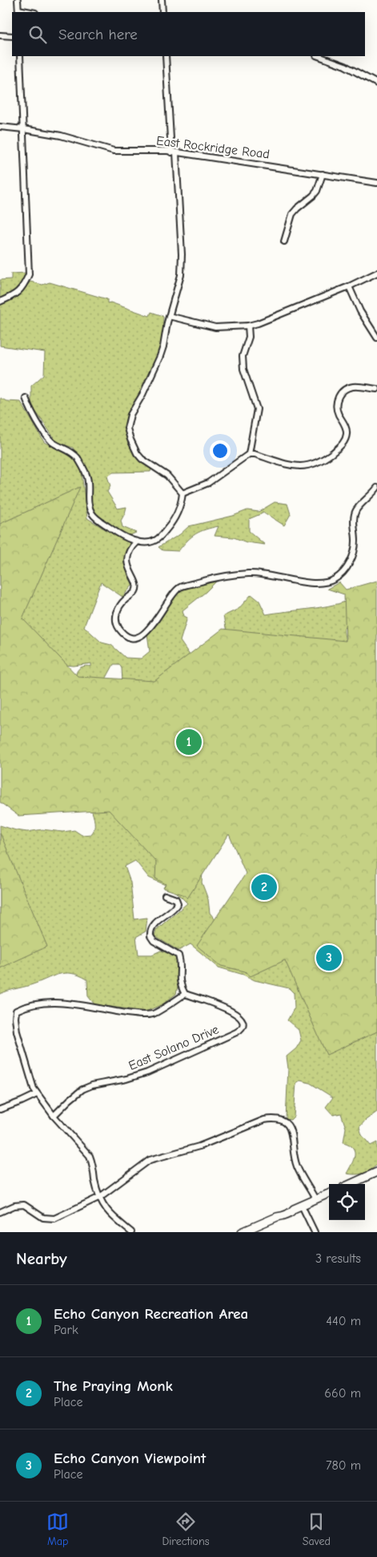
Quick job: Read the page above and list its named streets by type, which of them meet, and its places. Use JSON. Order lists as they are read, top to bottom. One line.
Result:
{"streets":{"street":["East Rockridge Road","East Solano Drive"]},"page":{"search":"Search here","pins":["1","2","3"],"heading":["Nearby","3 results"],"list":[{"mark":"1","name":"Echo Canyon Recreation Area","note":"Park","value":"440 m"},{"mark":"2","name":"The Praying Monk","note":"Place","value":"660 m"},{"mark":"3","name":"Echo Canyon Viewpoint","note":"Place","value":"780 m"}],"nav":["Map","Directions","Saved"]}}
